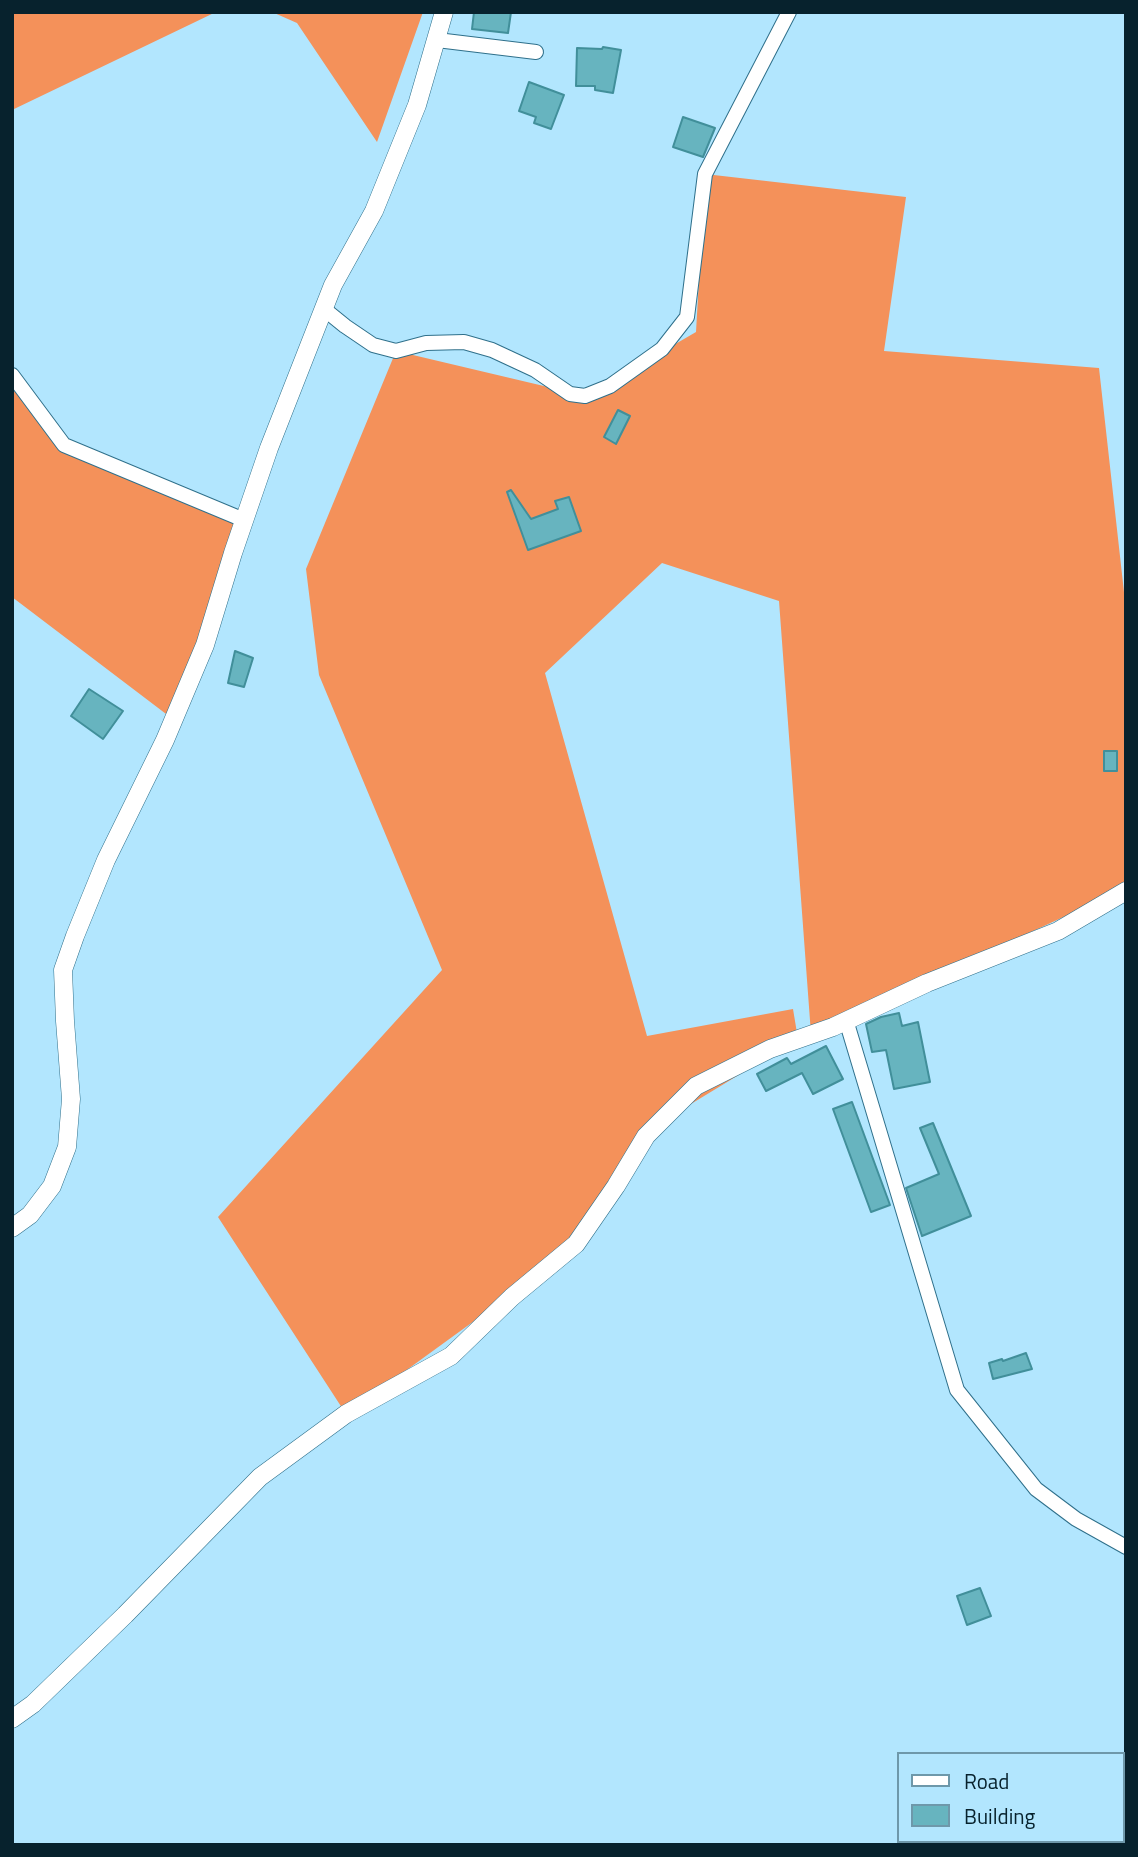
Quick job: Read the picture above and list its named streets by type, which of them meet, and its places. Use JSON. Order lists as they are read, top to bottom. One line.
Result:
{"legend":["Road","Building"]}
